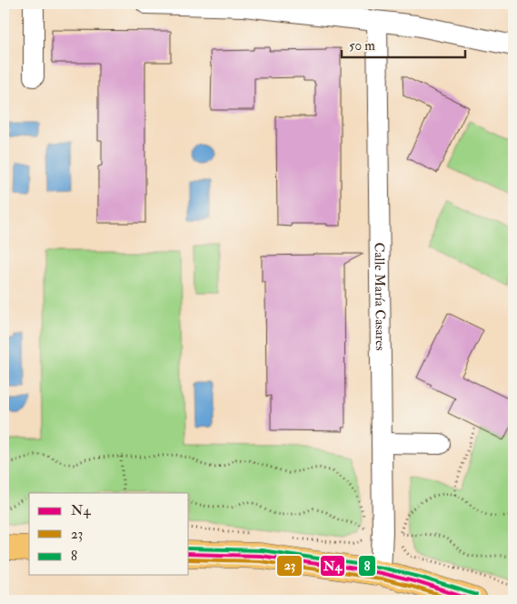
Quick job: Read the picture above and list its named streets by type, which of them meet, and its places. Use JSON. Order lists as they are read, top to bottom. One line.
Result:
{"streets":{"street":["Calle María Casares"]},"lines":["transit line 8","transit line N4","transit line 23"],"legend":["N4","23","8"],"scale_bar":"50 m"}
